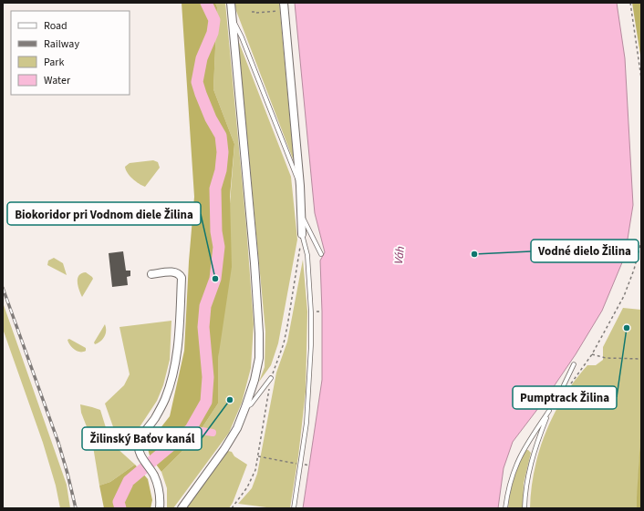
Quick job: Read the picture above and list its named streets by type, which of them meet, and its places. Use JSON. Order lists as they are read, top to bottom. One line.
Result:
{"water":["Váh"],"places":["Vodné dielo Žilina","Biokoridor pri Vodnom diele Žilina","Pumptrack Žilina","Žilinský Baťov kanál"],"legend":["Road","Railway","Park","Water"]}
